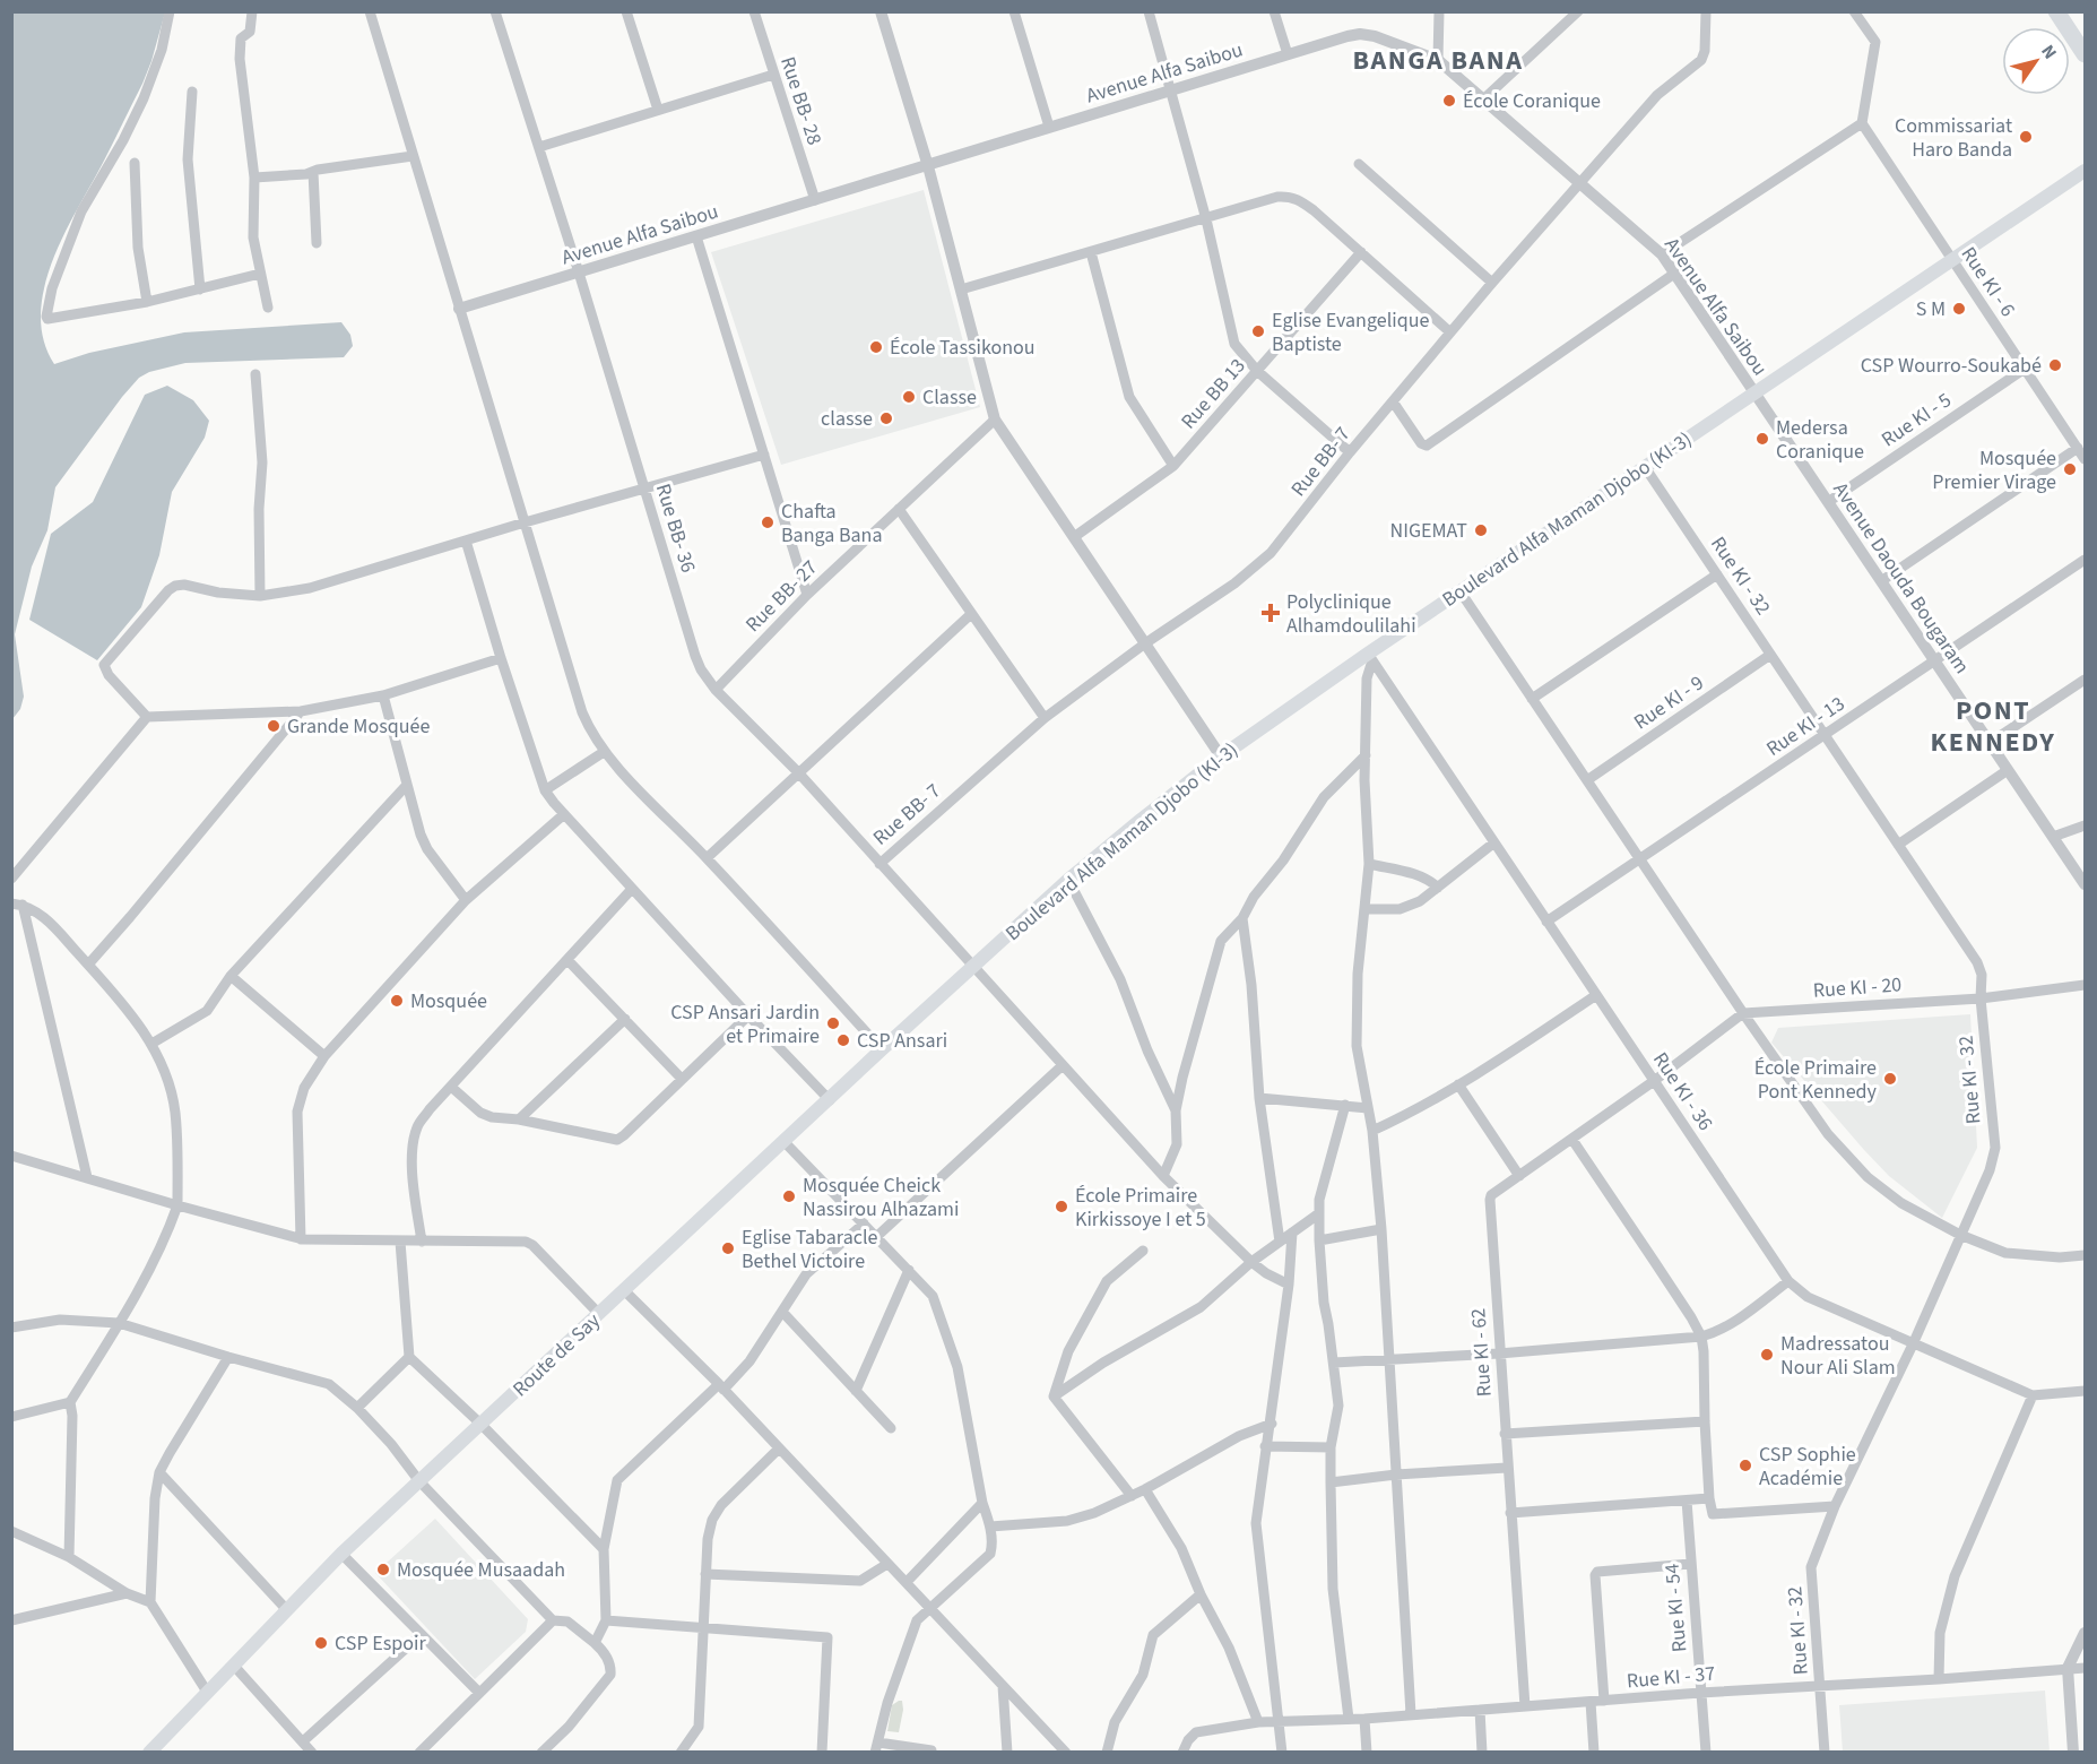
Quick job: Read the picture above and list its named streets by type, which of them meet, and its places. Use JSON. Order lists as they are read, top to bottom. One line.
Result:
{"streets":{"main road":["Boulevard Alfa Maman Djobo (KI-3)","Route de Say"],"street":["Avenue Alfa Saibou","Rue BB- 28","Rue KI - 6","Rue BB 13","Rue KI - 5","Rue BB- 7","Rue BB- 36","Rue KI - 32","Avenue Daouda Bougaram","Rue BB- 27","Rue KI - 9","Rue KI - 13","Rue KI - 20","Rue KI - 36","Rue KI - 62","Rue KI - 54","Rue KI - 37"]},"crossings":[["Avenue Alfa Saibou","Rue BB- 28"],["Avenue Alfa Saibou","Rue BB- 7"],["Avenue Alfa Saibou","Boulevard Alfa Maman Djobo (KI-3)"],["Avenue Alfa Saibou","Rue BB- 36"],["Avenue Alfa Saibou","Avenue Daouda Bougaram"],["Rue KI - 6","Rue KI - 5"],["Rue KI - 6","Boulevard Alfa Maman Djobo (KI-3)"],["Rue KI - 5","Avenue Daouda Bougaram"],["Rue BB- 7","Rue BB- 36"],["Boulevard Alfa Maman Djobo (KI-3)","Rue BB- 36"],["Boulevard Alfa Maman Djobo (KI-3)","Rue KI - 32"],["Boulevard Alfa Maman Djobo (KI-3)","Avenue Daouda Bougaram"],["Boulevard Alfa Maman Djobo (KI-3)","Rue KI - 36"],["Boulevard Alfa Maman Djobo (KI-3)","Route de Say"],["Rue BB- 36","Rue BB- 27"],["Rue BB- 36","Route de Say"],["Rue KI - 32","Rue KI - 9"],["Rue KI - 32","Rue KI - 13"],["Rue KI - 32","Rue KI - 20"],["Rue KI - 32","Rue KI - 36"],["Rue KI - 32","Rue KI - 37"],["Avenue Daouda Bougaram","Rue KI - 13"],["Rue KI - 13","Rue KI - 36"],["Rue KI - 36","Rue KI - 62"],["Rue KI - 62","Rue KI - 37"],["Rue KI - 54","Rue KI - 37"]],"districts":["BANGA BANA","PONT KENNEDY"],"places":{"other":["École Coranique","Commissariat Haro Banda","S M","Eglise Evangelique Baptiste","École Tassikonou","CSP Wourro-Soukabé","Classe","classe","Medersa Coranique","Mosquée Premier Virage","Chafta Banga Bana","NIGEMAT","Grande Mosquée","Mosquée","CSP Ansari Jardin et Primaire","CSP Ansari","École Primaire Pont Kennedy","Mosquée Cheick Nassirou Alhazami","École Primaire Kirkissoye I et 5","Eglise Tabaracle Bethel Victoire","Madressatou Nour Ali Slam","CSP Sophie Académie","Mosquée Musaadah","CSP Espoir"],"health":["Polyclinique Alhamdoulilahi"]},"north":"top right"}
